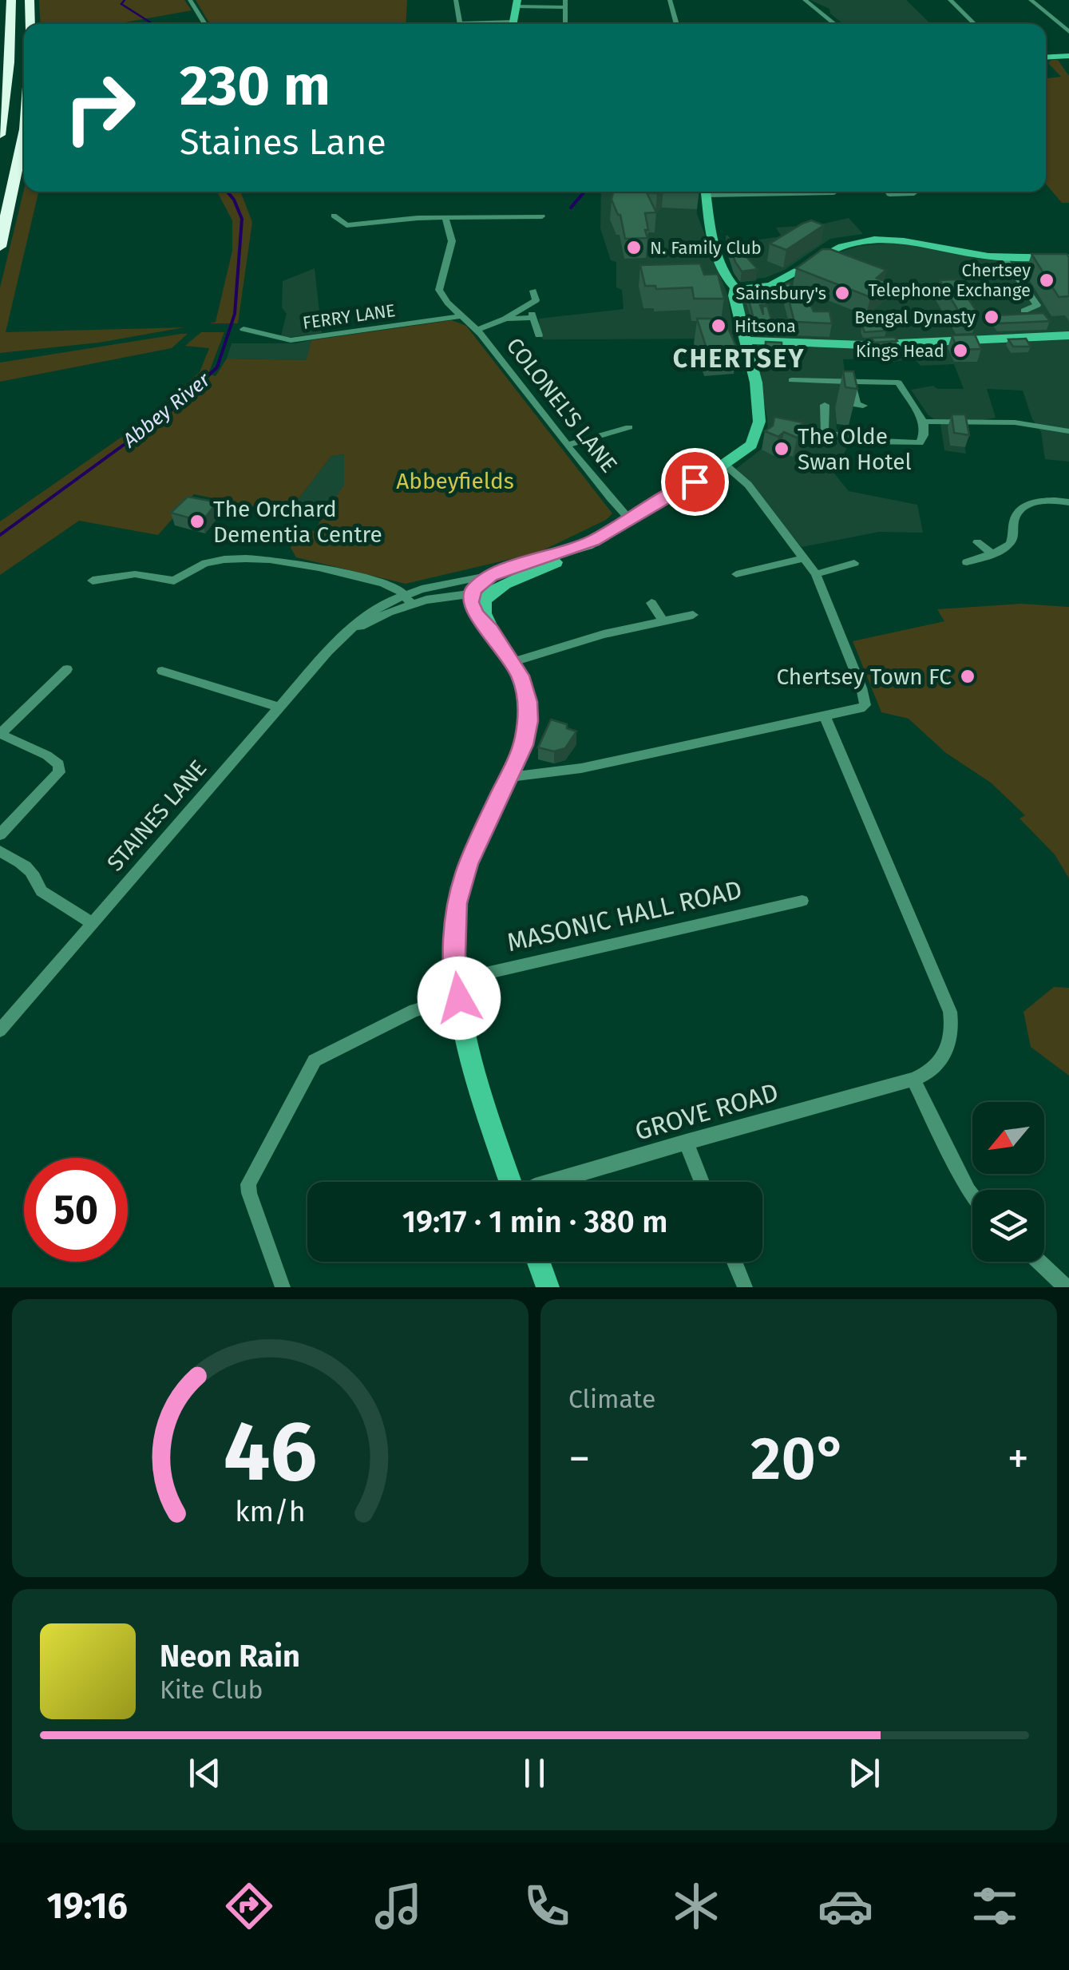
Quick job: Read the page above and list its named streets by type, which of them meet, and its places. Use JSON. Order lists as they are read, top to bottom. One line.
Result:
{"streets":{"main road":["STAINES LANE"],"street":["FERRY LANE","COLONEL'S LANE","MASONIC HALL ROAD","GROVE ROAD"]},"crossings":[["FERRY LANE","COLONEL'S LANE"],["COLONEL'S LANE","STAINES LANE"]],"districts":["CHERTSEY"],"water":["Abbey River"],"parks":["Abbeyfields"],"places":["N. Family Club","Chertsey Telephone Exchange","Sainsbury's","Bengal Dynasty","Hitsona","Kings Head","The Olde Swan Hotel","The Orchard Dementia Centre","Chertsey Town FC"],"north":"bottom left","page":{"turn":["230 m","Staines Lane"],"limit":"50","trip":"19:17 · 1 min · 380 m","tile":"Climate","heat":["−","20°","+"],"song":["Neon Rain","Kite Club"],"tabs":"19:16","gauge":["46","km/h"]}}
